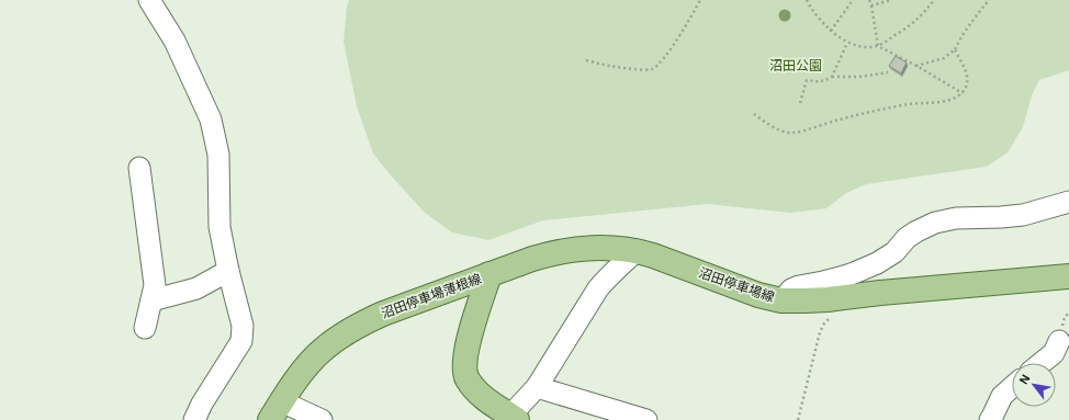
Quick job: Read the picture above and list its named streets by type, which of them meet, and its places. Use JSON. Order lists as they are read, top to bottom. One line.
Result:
{"streets":{"main road":["沼田停車場線","沼田停車場薄根線"]},"crossings":[["沼田停車場線","沼田停車場薄根線"]],"parks":["沼田公園"],"north":"top left"}
